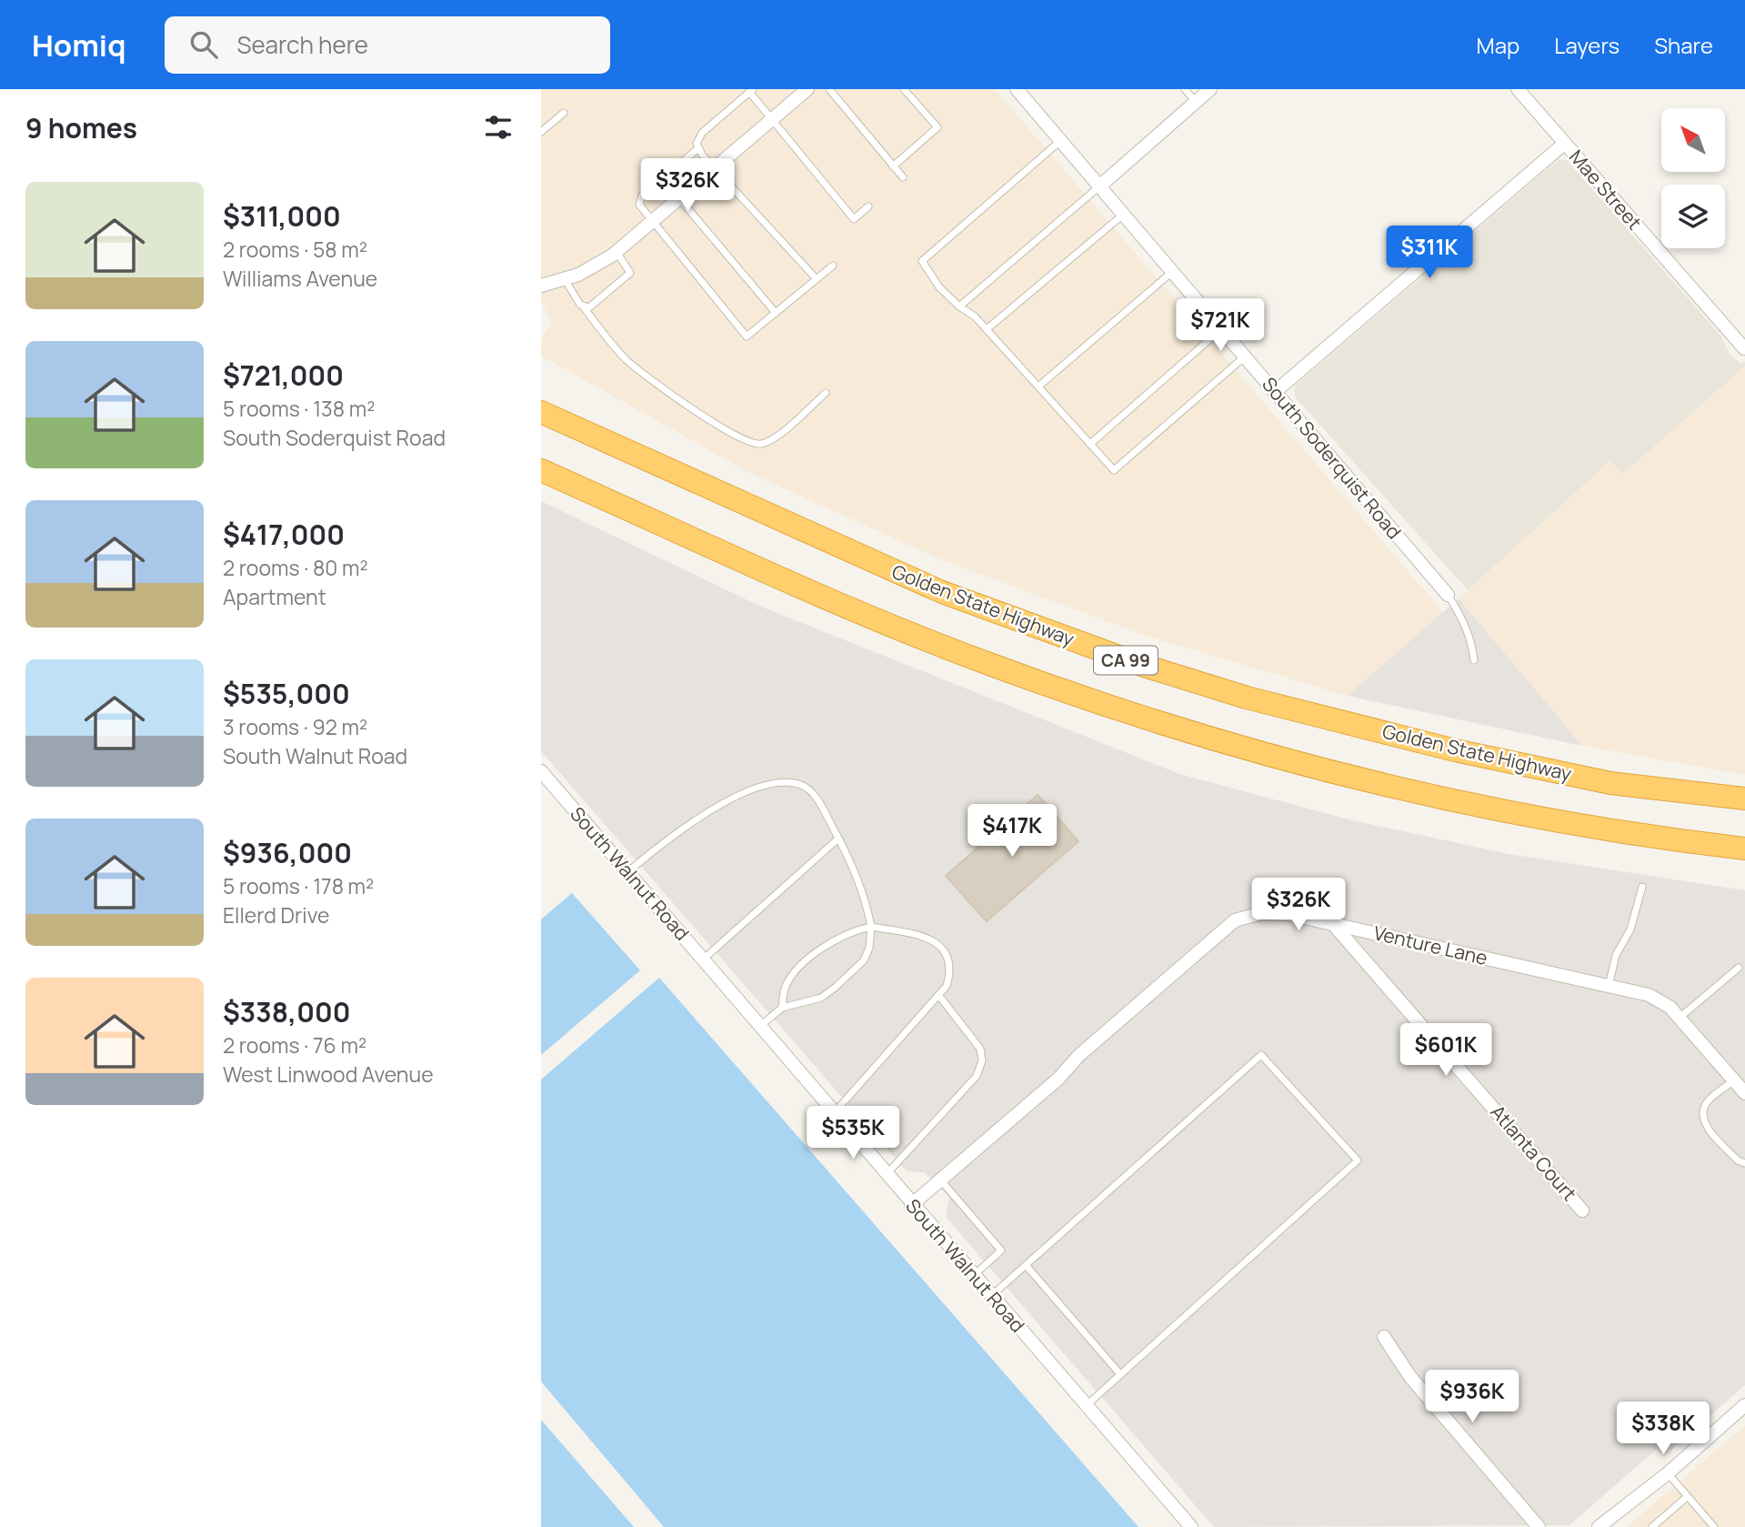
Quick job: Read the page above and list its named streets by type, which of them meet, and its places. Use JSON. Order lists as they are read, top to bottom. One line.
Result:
{"streets":{"highway":["Golden State Highway","CA 99"],"street":["Mae Street","South Soderquist Road","South Walnut Road","Venture Lane","Atlanta Court"]},"crossings":[["South Walnut Road","Venture Lane"],["Venture Lane","Atlanta Court"]],"north":"top left","page":{"header":"Homiq","search":"Search here","nav":["Map","Layers","Share"],"heading":"9 homes","price":["$326K","$311K","$721K","$417K","$326K","$601K","$535K","$936K","$338K"],"list":[{"name":"$311,000","note":"2 rooms · 58 m² · Williams Avenue"},{"name":"$721,000","note":"5 rooms · 138 m² · South Soderquist Road"},{"name":"$417,000","note":"2 rooms · 80 m² · Apartment"},{"name":"$535,000","note":"3 rooms · 92 m² · South Walnut Road"},{"name":"$936,000","note":"5 rooms · 178 m² · Ellerd Drive"},{"name":"$338,000","note":"2 rooms · 76 m² · West Linwood Avenue"}]}}
